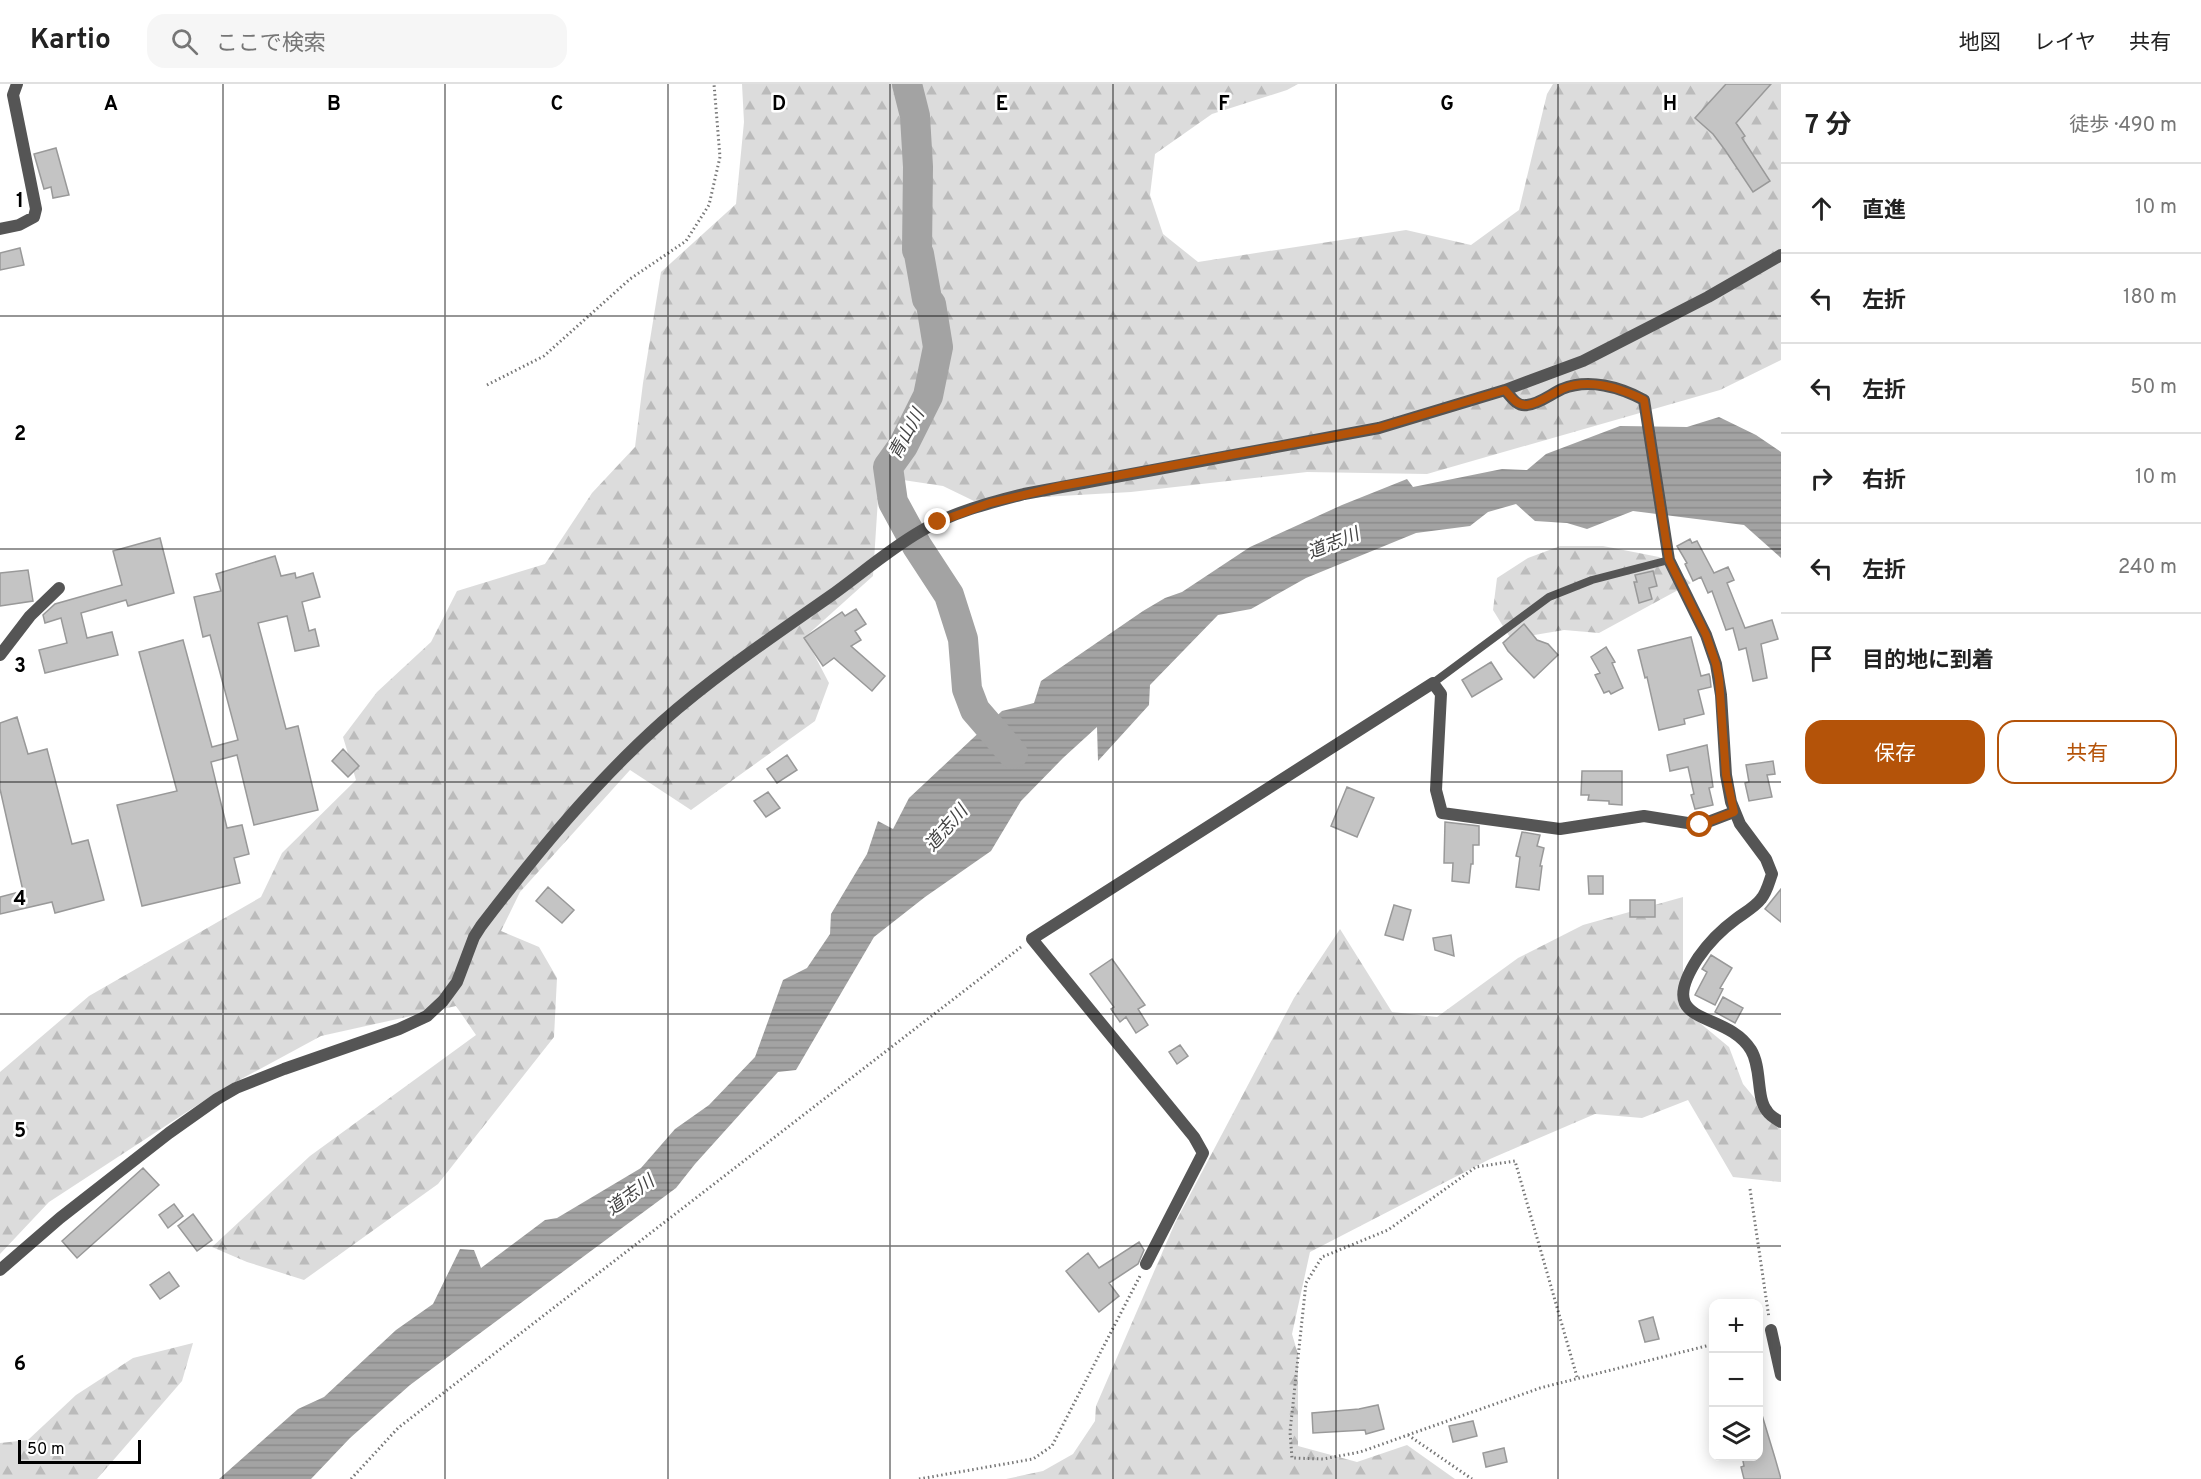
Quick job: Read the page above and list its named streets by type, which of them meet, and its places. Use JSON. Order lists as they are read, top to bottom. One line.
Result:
{"water":["青山川","道志川"],"scale_bar":"50 m","page":{"header":"Kartio","search":"ここで検索","nav":["地図","レイヤ","共有"],"heading":["7 分","徒歩 · 490 m"],"list":[["直進","10 m"],["左折","180 m"],["左折","50 m"],["右折","10 m"],["左折","240 m"],"目的地に到着"],"buttons":["保存","共有"],"map_buttons":["+","−"],"scale":"50 m"},"grid":{"columns":["A","B","C","D","E","F","G","H"],"rows":["1","2","3","4","5","6"]}}
